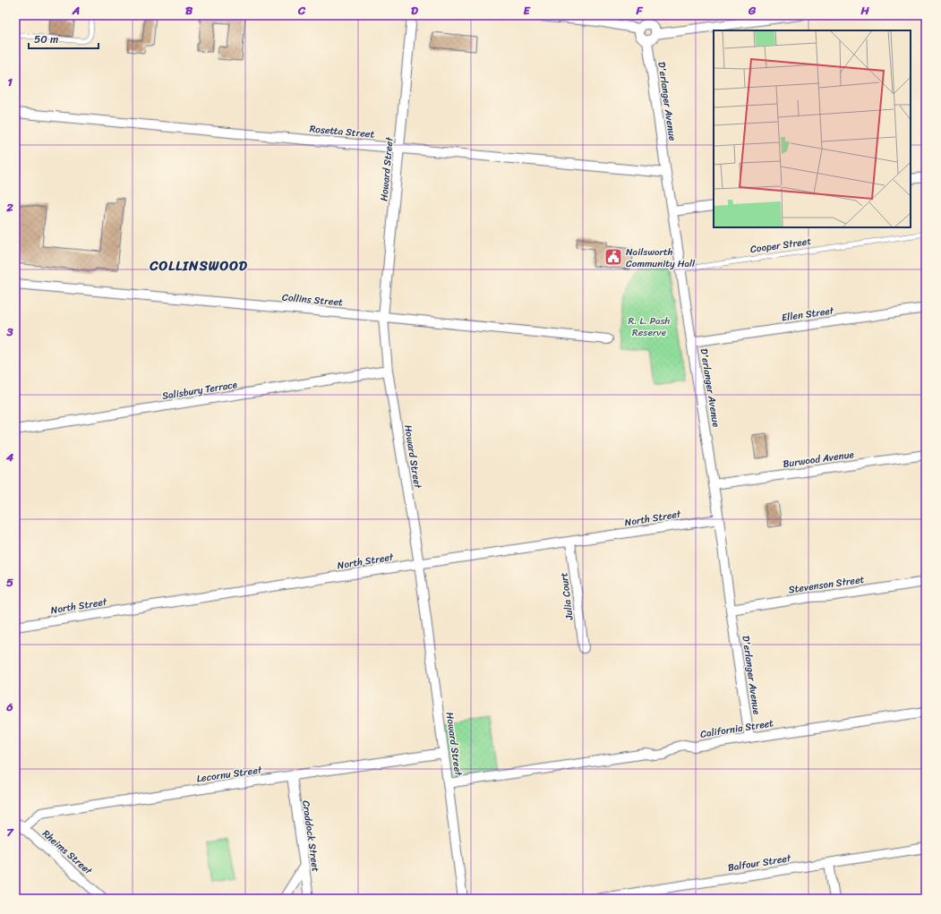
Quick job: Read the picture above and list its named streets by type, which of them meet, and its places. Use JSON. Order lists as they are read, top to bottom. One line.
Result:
{"streets":{"street":["D'erlanger Avenue","Rosetta Street","Howard Street","Collins Street","Ellen Street","Salisbury Terrace","Burwood Avenue","North Street","Stevenson Street","Julia Court","California Street","Lecornu Street","Craddock Street","Rheims Street","Balfour Street"],"lane":["Cooper Street"]},"crossings":[["D'erlanger Avenue","Rosetta Street"],["D'erlanger Avenue","Cooper Street"],["D'erlanger Avenue","Ellen Street"],["D'erlanger Avenue","Burwood Avenue"],["D'erlanger Avenue","North Street"],["D'erlanger Avenue","Stevenson Street"],["D'erlanger Avenue","California Street"],["Rosetta Street","Howard Street"],["Howard Street","Collins Street"],["Howard Street","Salisbury Terrace"],["Howard Street","North Street"],["Howard Street","California Street"],["Howard Street","Lecornu Street"],["North Street","Julia Court"],["Lecornu Street","Craddock Street"],["Lecornu Street","Rheims Street"]],"districts":["COLLINSWOOD"],"parks":["R. L. Pash Reserve"],"places":{"public building":["Nailsworth Community Hall"]},"scale_bar":"50 m","grid":{"columns":["A","B","C","D","E","F","G","H"],"rows":["1","2","3","4","5","6","7"]}}
